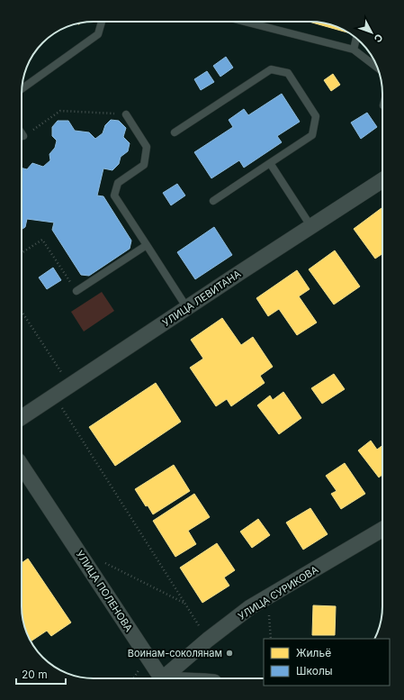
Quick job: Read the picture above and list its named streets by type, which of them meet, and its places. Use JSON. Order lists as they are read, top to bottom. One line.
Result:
{"streets":{"street":["УЛИЦА ЛЕВИТАНА","УЛИЦА ПОЛЕНОВА","УЛИЦА СУРИКОВА"]},"places":["Воинам-соколянам"],"legend":["Жильё","Школы"],"scale_bar":"20 m","north":"bottom right"}
